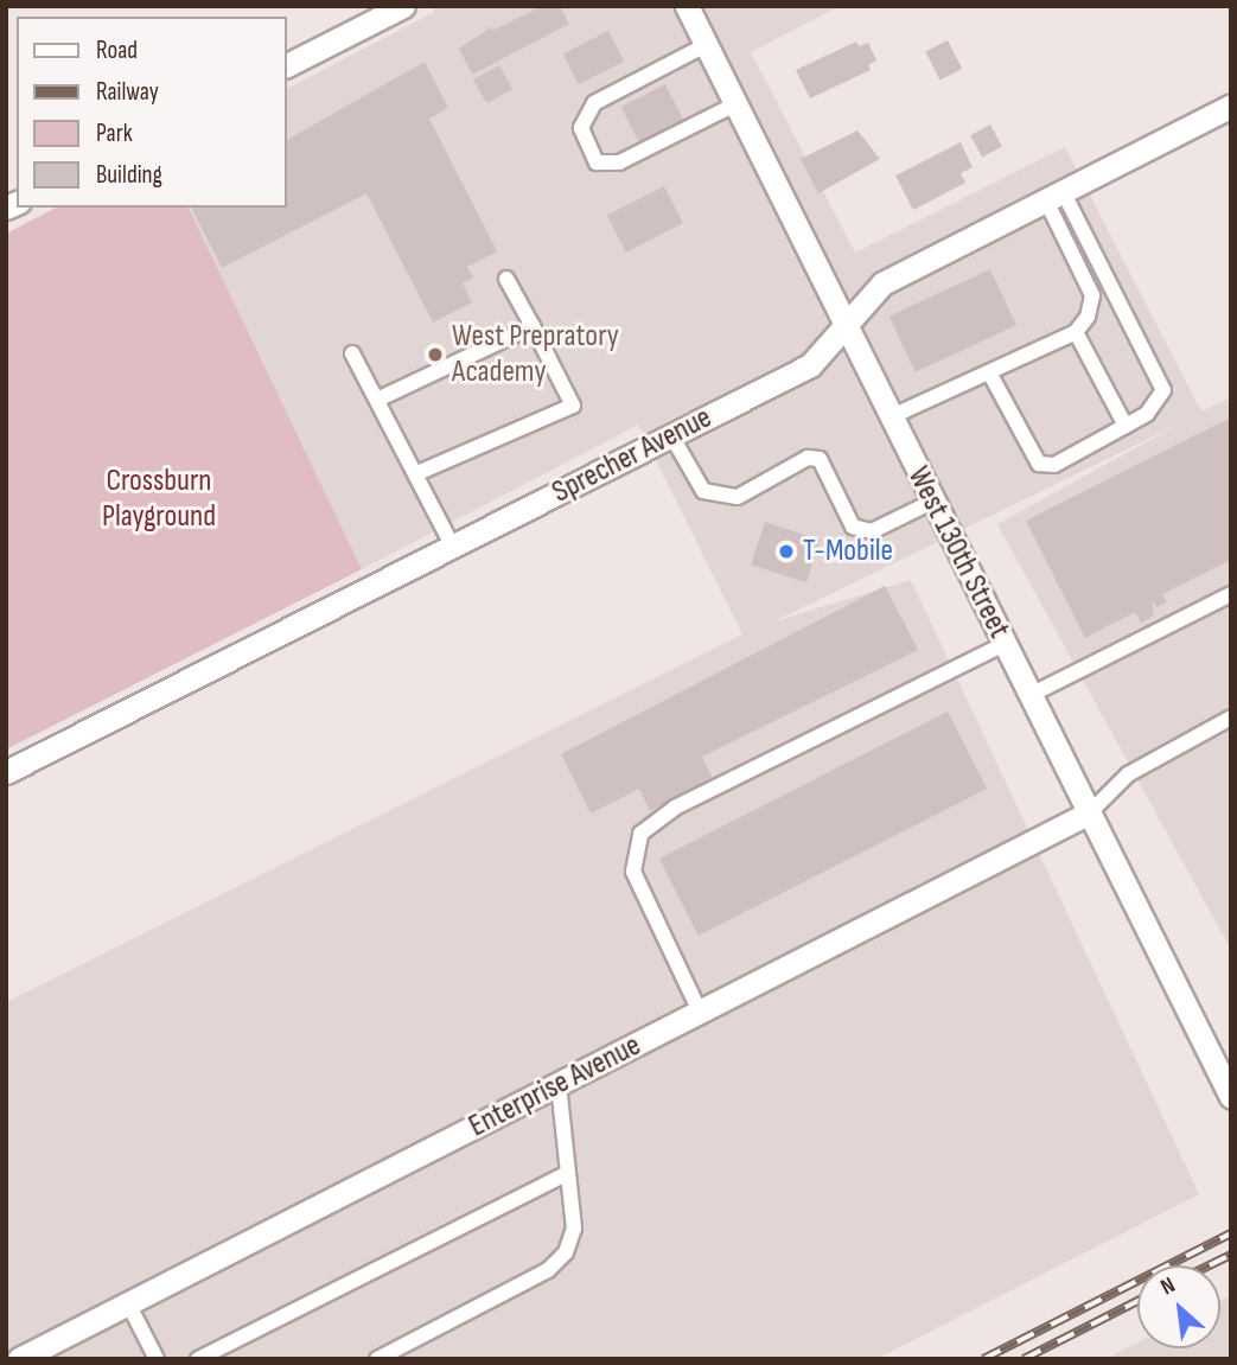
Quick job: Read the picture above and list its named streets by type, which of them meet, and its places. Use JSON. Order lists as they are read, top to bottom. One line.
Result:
{"streets":{"street":["Sprecher Avenue","West 130th Street","Enterprise Avenue"]},"crossings":[["Sprecher Avenue","West 130th Street"],["West 130th Street","Enterprise Avenue"]],"parks":["Crossburn Playground"],"places":["West Prepratory Academy","T-Mobile"],"legend":["Road","Railway","Park","Building"],"north":"top left"}
